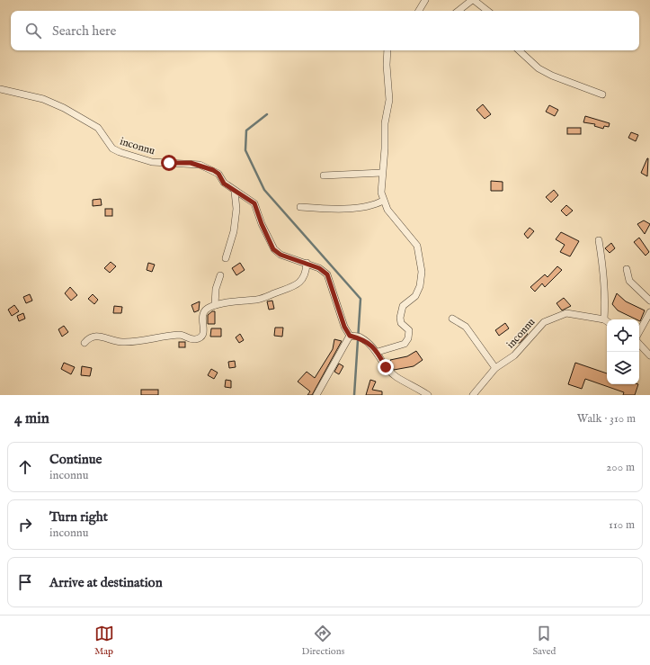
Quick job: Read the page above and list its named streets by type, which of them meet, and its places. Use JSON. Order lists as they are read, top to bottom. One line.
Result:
{"streets":{"street":["inconnu"]},"page":{"search":"Search here","heading":["4 min","Walk · 310 m"],"list":[["Continue","inconnu","200 m"],["Turn right","inconnu","110 m"],"Arrive at destination"],"nav":["Map","Directions","Saved"]}}
